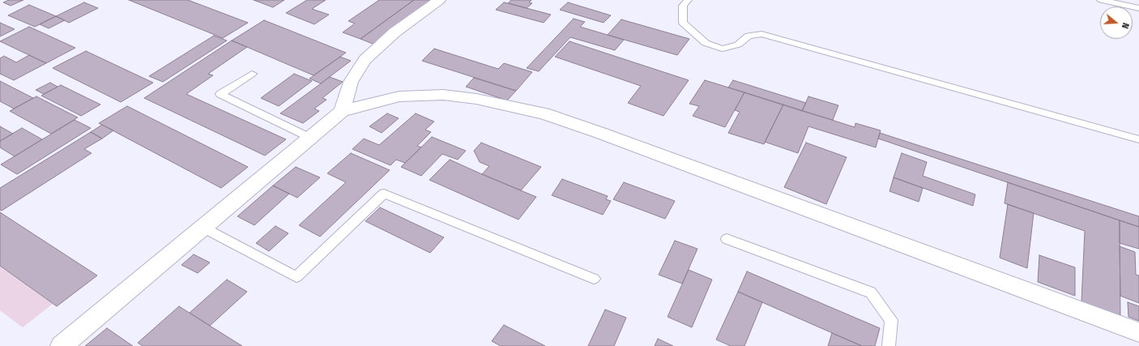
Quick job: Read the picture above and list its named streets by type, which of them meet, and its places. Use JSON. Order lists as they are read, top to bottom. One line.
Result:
{"north":"right"}
